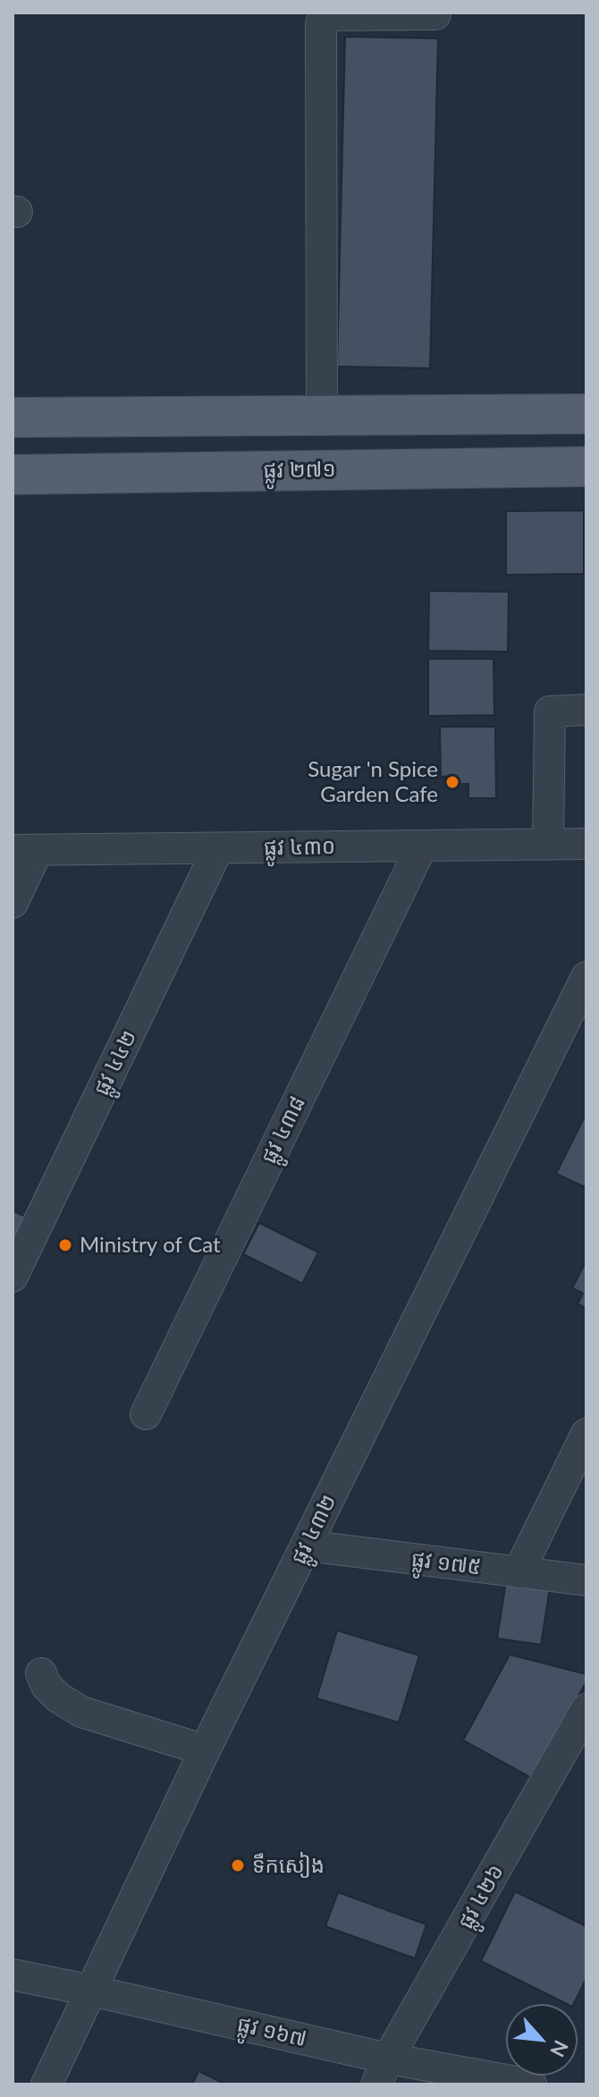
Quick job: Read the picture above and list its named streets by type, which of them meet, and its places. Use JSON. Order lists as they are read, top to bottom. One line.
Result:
{"streets":{"main road":["ផ្លូវ ២៧១"],"street":["ផ្លូវ ៤៣០","ផ្លូវ ៤៤២","ផ្លូវ ៤៣៨","ផ្លូវ ៤៣២","ផ្លូវ ១៧៥","ផ្លូវ ៤២៦","ផ្លូវ ១៦៧"]},"crossings":[["ផ្លូវ ៤៣០","ផ្លូវ ៤៤២"],["ផ្លូវ ៤៣០","ផ្លូវ ៤៣៨"],["ផ្លូវ ៤៣២","ផ្លូវ ១៧៥"],["ផ្លូវ ៤៣២","ផ្លូវ ១៦៧"],["ផ្លូវ ៤២៦","ផ្លូវ ១៦៧"]],"places":["Sugar 'n Spice Garden Cafe","Ministry of Cat","ទឹកសៀង"],"north":"bottom right"}
